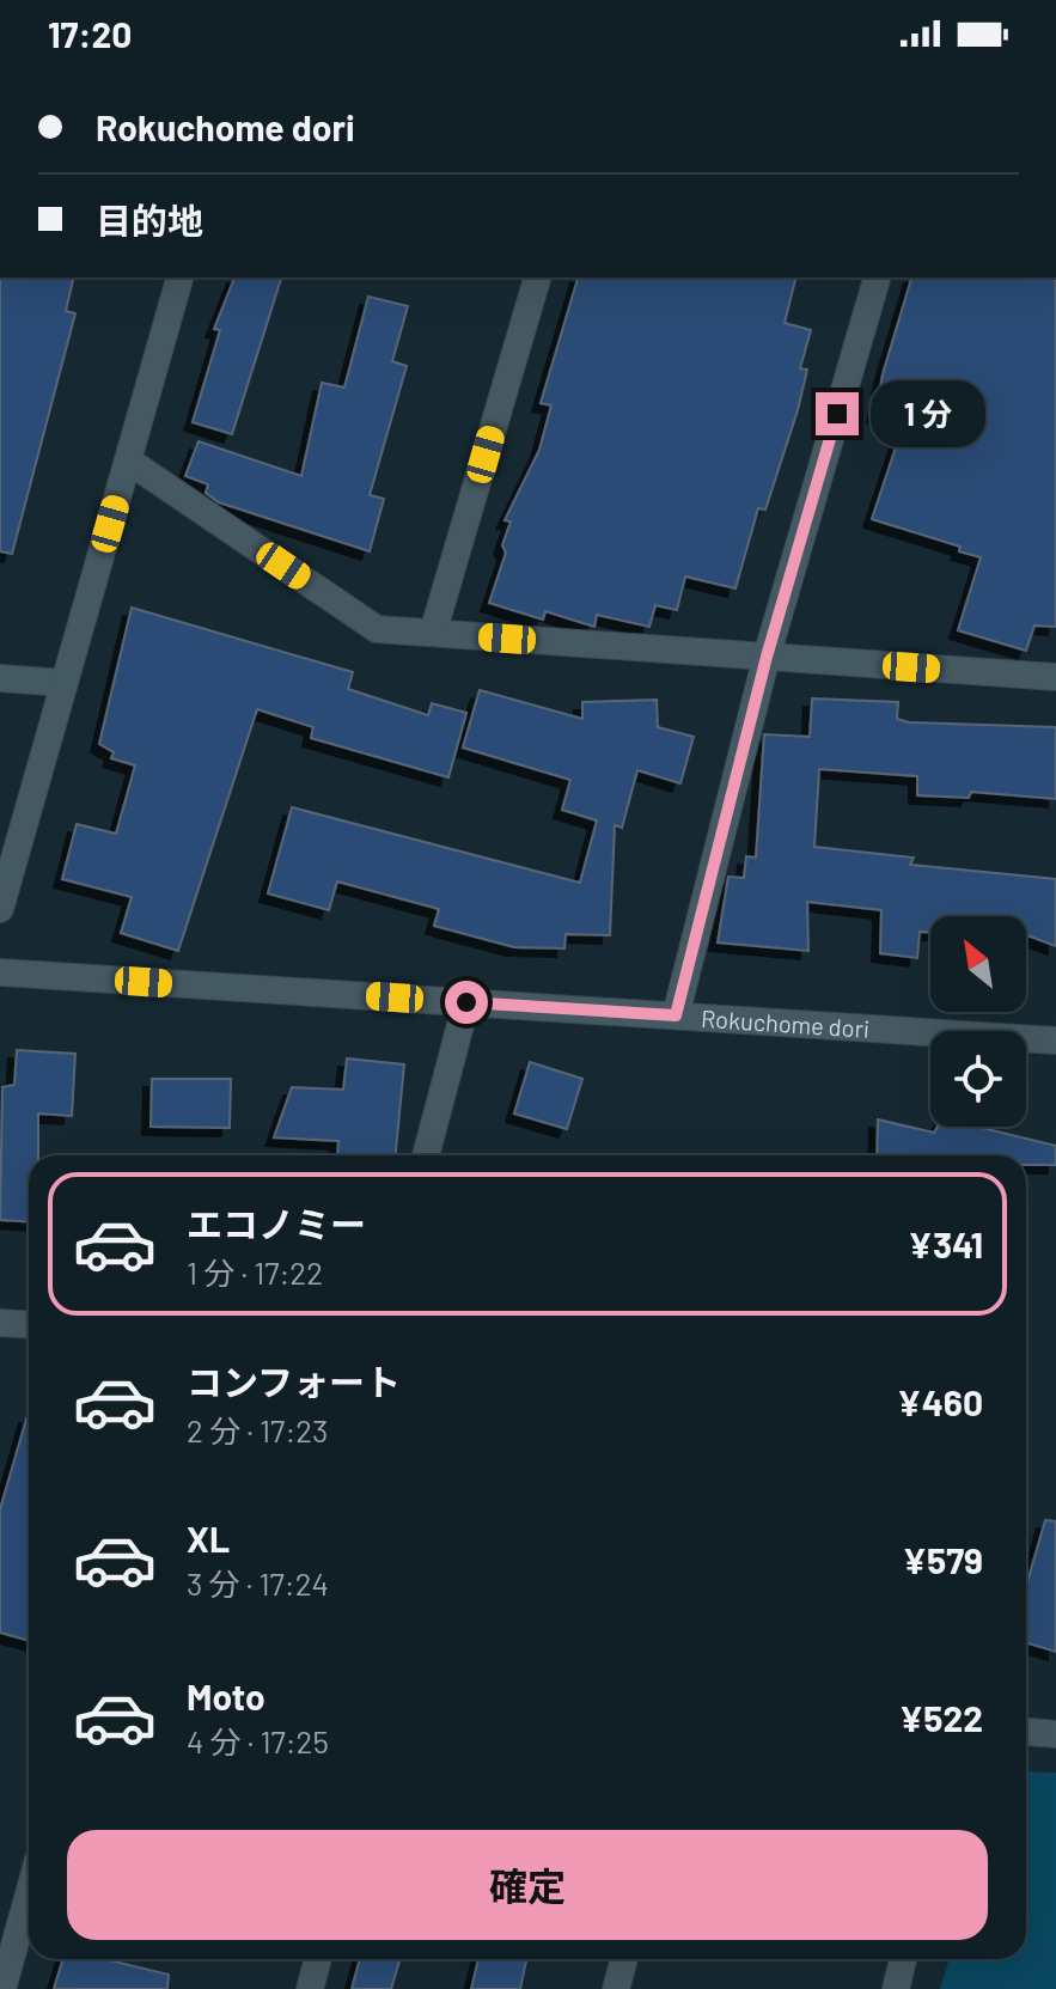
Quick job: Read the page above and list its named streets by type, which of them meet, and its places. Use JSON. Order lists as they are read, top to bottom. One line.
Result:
{"streets":{"street":["Rokuchome dori"]},"north":"top left","page":{"status":"17:20","banner":["Rokuchome dori","目的地"],"bubble":"1 分","list":[{"name":"エコノミー","note":"1 分 · 17:22","value":"¥341"},{"name":"コンフォート","note":"2 分 · 17:23","value":"¥460"},{"name":"XL","note":"3 分 · 17:24","value":"¥579"},{"name":"Moto","note":"4 分 · 17:25","value":"¥522"}],"buttons":"確定"}}
